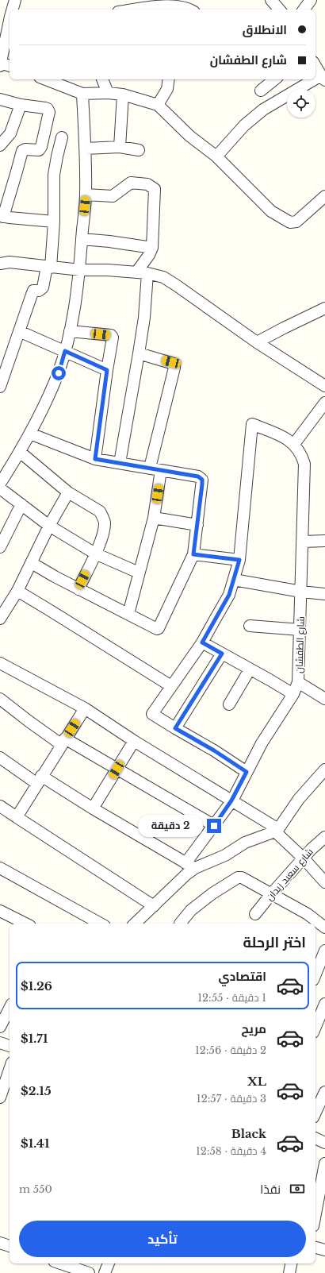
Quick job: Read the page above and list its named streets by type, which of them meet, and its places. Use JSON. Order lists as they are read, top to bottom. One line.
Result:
{"streets":{"street":["شارع الطفشان","شارع سعيد زيدان"]},"page":{"banner":["الانطلاق","شارع الطفشان"],"bubble":"2 دقيقة","heading":"اختر الرحلة","list":[{"name":"اقتصادي","note":"1 دقيقة · 12:55","value":"$1.26"},{"name":"مريح","note":"2 دقيقة · 12:56","value":"$1.71"},{"name":"XL","note":"3 دقيقة · 12:57","value":"$2.15"},{"name":"Black","note":"4 دقيقة · 12:58","value":"$1.41"}],"pay":["نقدًا","550 m"],"buttons":"تأكيد"}}
